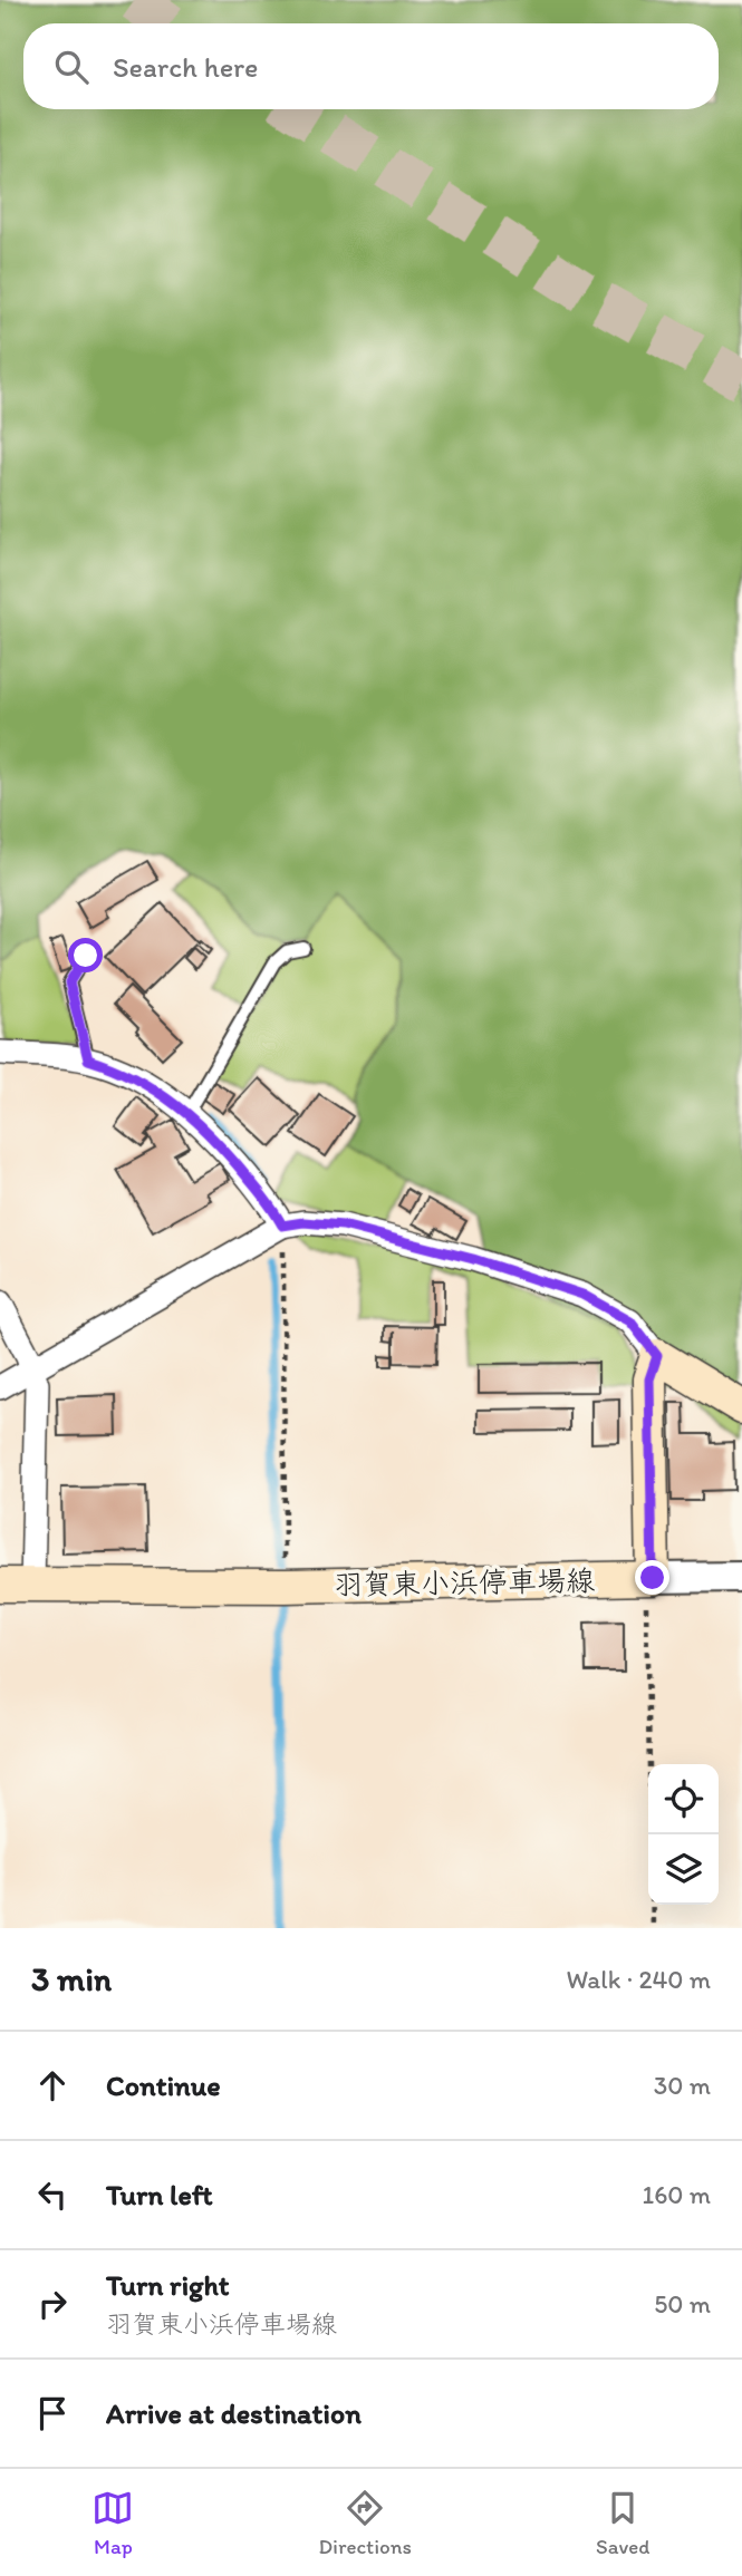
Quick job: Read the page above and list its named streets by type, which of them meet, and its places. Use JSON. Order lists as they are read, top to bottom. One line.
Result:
{"streets":{"main road":["羽賀東小浜停車場線"]},"page":{"search":"Search here","heading":["3 min","Walk · 240 m"],"list":[["Continue","30 m"],["Turn left","160 m"],["Turn right","羽賀東小浜停車場線","50 m"],"Arrive at destination"],"nav":["Map","Directions","Saved"]}}
